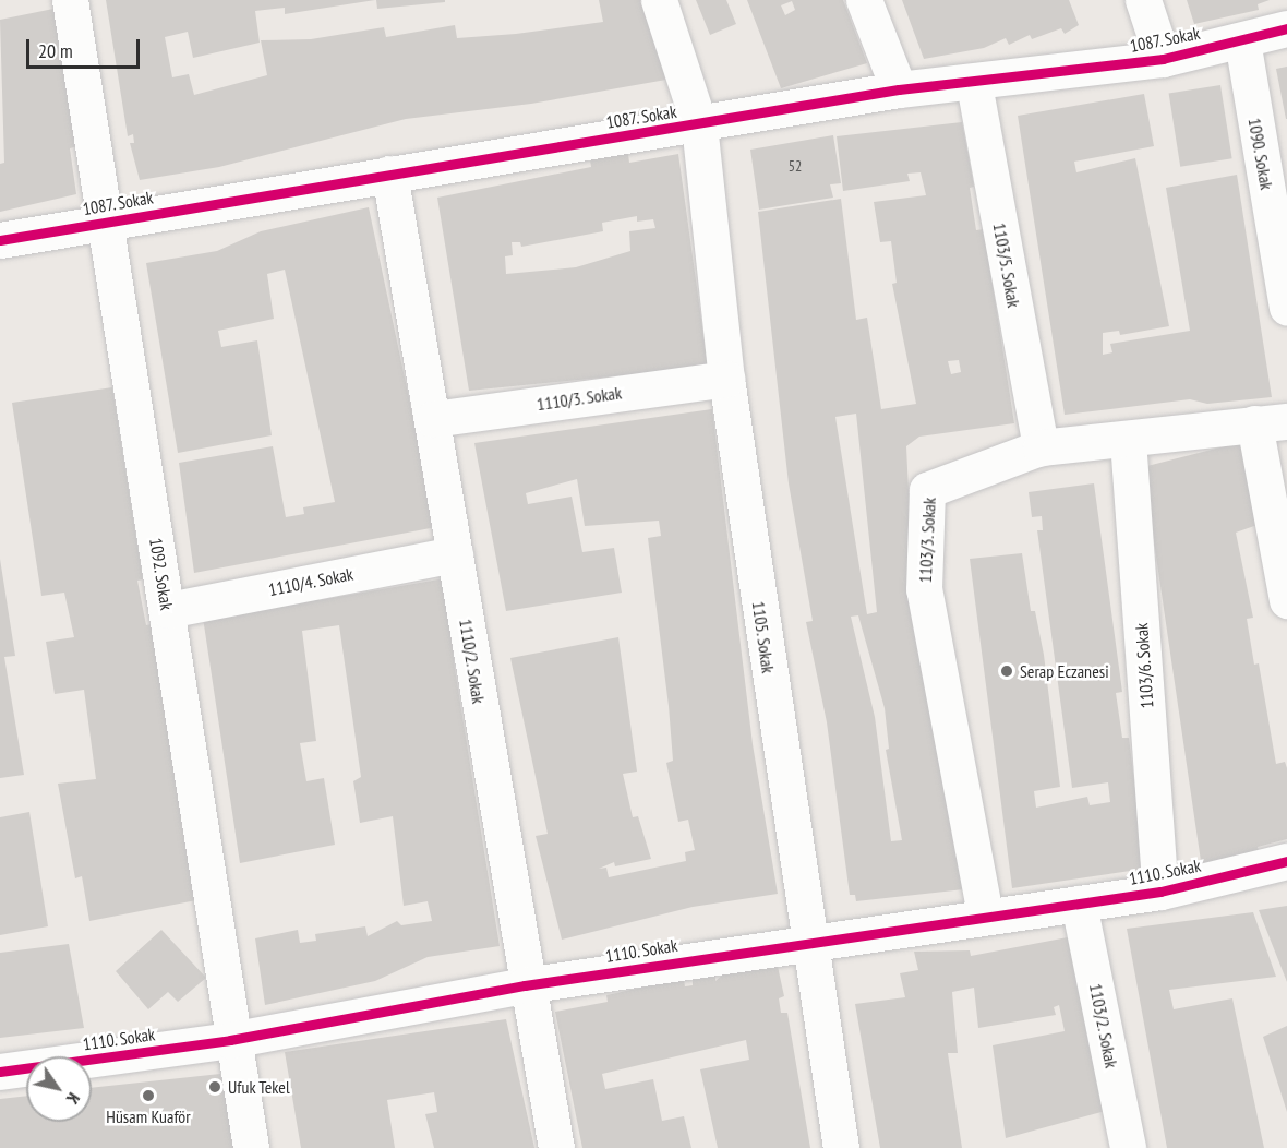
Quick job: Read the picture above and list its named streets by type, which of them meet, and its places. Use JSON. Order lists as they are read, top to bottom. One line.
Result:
{"streets":{"street":["1087. Sokak","1090. Sokak","1103/5. Sokak","1110/3. Sokak","1103/3. Sokak","1092. Sokak","1110/4. Sokak","1105. Sokak","1110/2. Sokak","1103/6. Sokak","1110. Sokak","1103/2. Sokak"]},"crossings":[["1087. Sokak","1090. Sokak"],["1087. Sokak","1103/5. Sokak"],["1087. Sokak","1092. Sokak"],["1087. Sokak","1105. Sokak"],["1087. Sokak","1110/2. Sokak"],["1103/5. Sokak","1103/3. Sokak"],["1110/3. Sokak","1105. Sokak"],["1110/3. Sokak","1110/2. Sokak"],["1103/3. Sokak","1103/6. Sokak"],["1103/3. Sokak","1110. Sokak"],["1092. Sokak","1110/4. Sokak"],["1092. Sokak","1110. Sokak"],["1110/4. Sokak","1110/2. Sokak"],["1105. Sokak","1110. Sokak"],["1110/2. Sokak","1110. Sokak"],["1103/6. Sokak","1110. Sokak"],["1110. Sokak","1103/2. Sokak"]],"places":["Serap Eczanesi","Ufuk Tekel","Hüsam Kuaför"],"house_numbers":["52"],"scale_bar":"20 m","north":"bottom right"}
